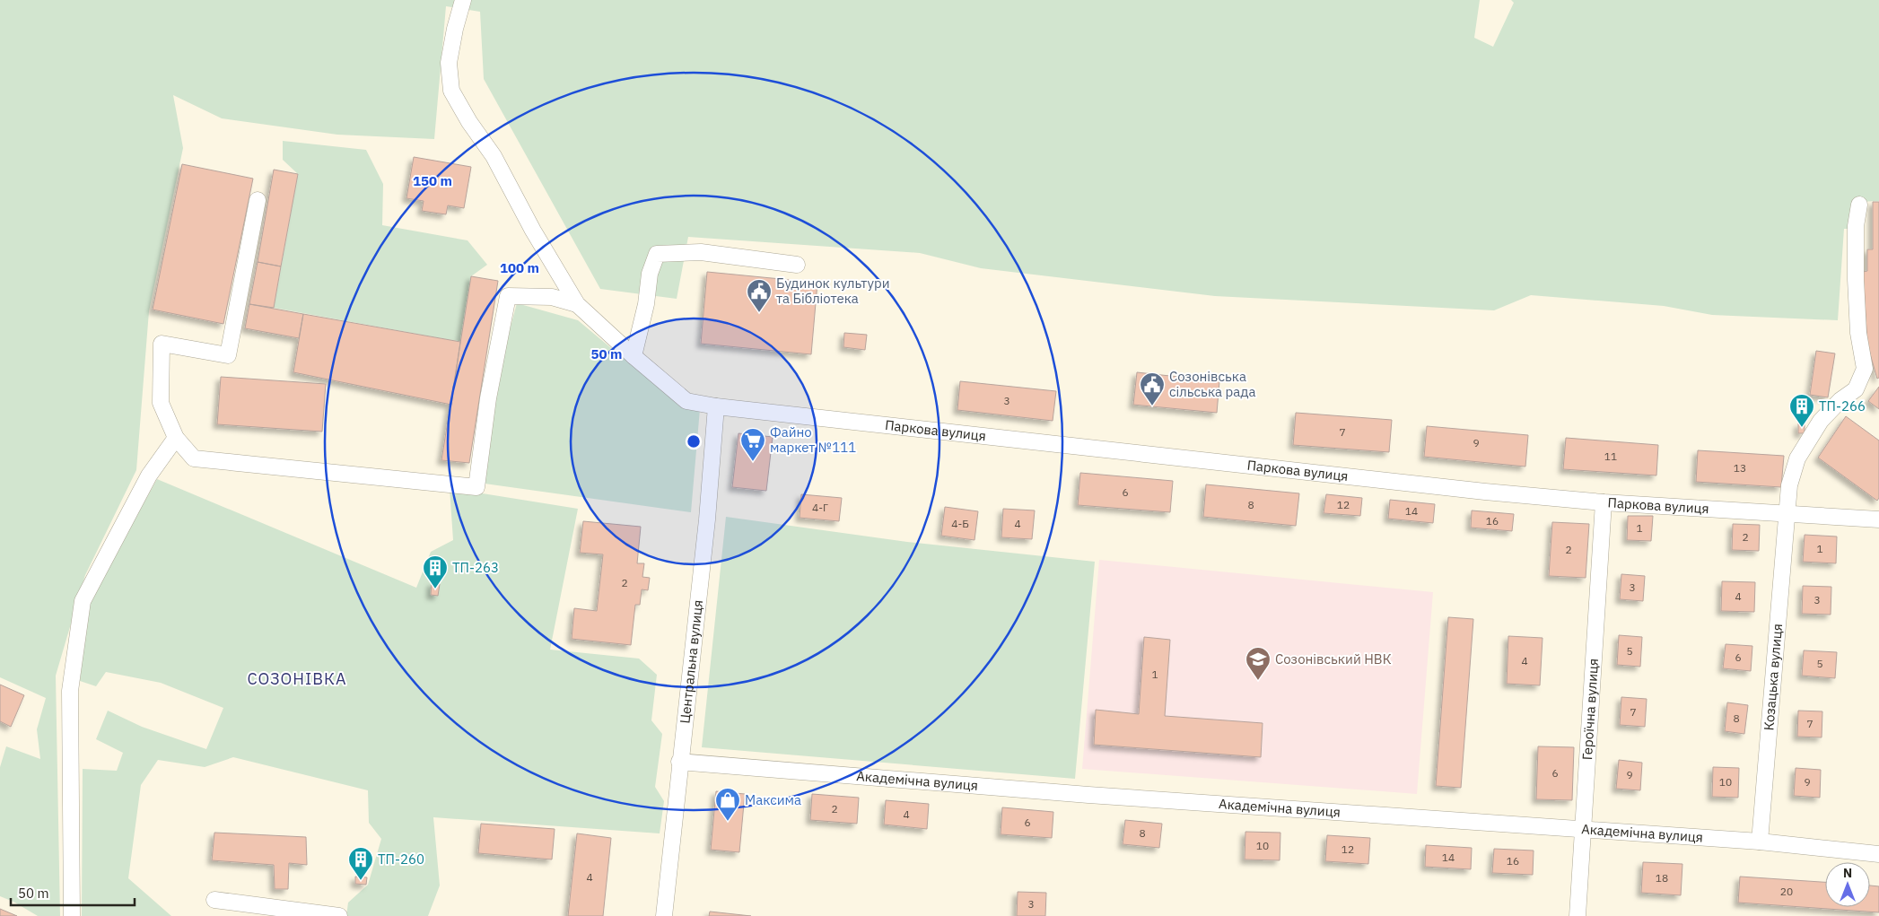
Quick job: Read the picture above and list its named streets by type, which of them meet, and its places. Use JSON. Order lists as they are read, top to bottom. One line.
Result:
{"streets":{"street":["Паркова вулиця","Центральна вулиця","Козацька вулиця","Героїчна вулиця","Академічна вулиця"]},"crossings":[["Паркова вулиця","Центральна вулиця"],["Паркова вулиця","Козацька вулиця"],["Паркова вулиця","Героїчна вулиця"],["Центральна вулиця","Академічна вулиця"],["Козацька вулиця","Академічна вулиця"],["Героїчна вулиця","Академічна вулиця"]],"districts":["СОЗОНІВКА"],"places":{"public building":["Будинок культури та Бібліотека","Созонівська сільська рада"],"building":["ТП-266","ТП-263","ТП-260"],"supermarket":["Файно маркет №111"],"school or university":["Созонівський НВК"],"shop":["Максима"]},"house_numbers":["3","7","9","11","13","6","8","12","4-Г","14","16","4-Б","4","1","2","1","2","2","3","4","3","5","6","4","5","1","7","8","7","6","9","10","9","2","4","6","8","10","12","14","16","4","18","20","3"],"scale_bar":"50 m","north":"top","rings":["150 m","100 m","50 m"]}
